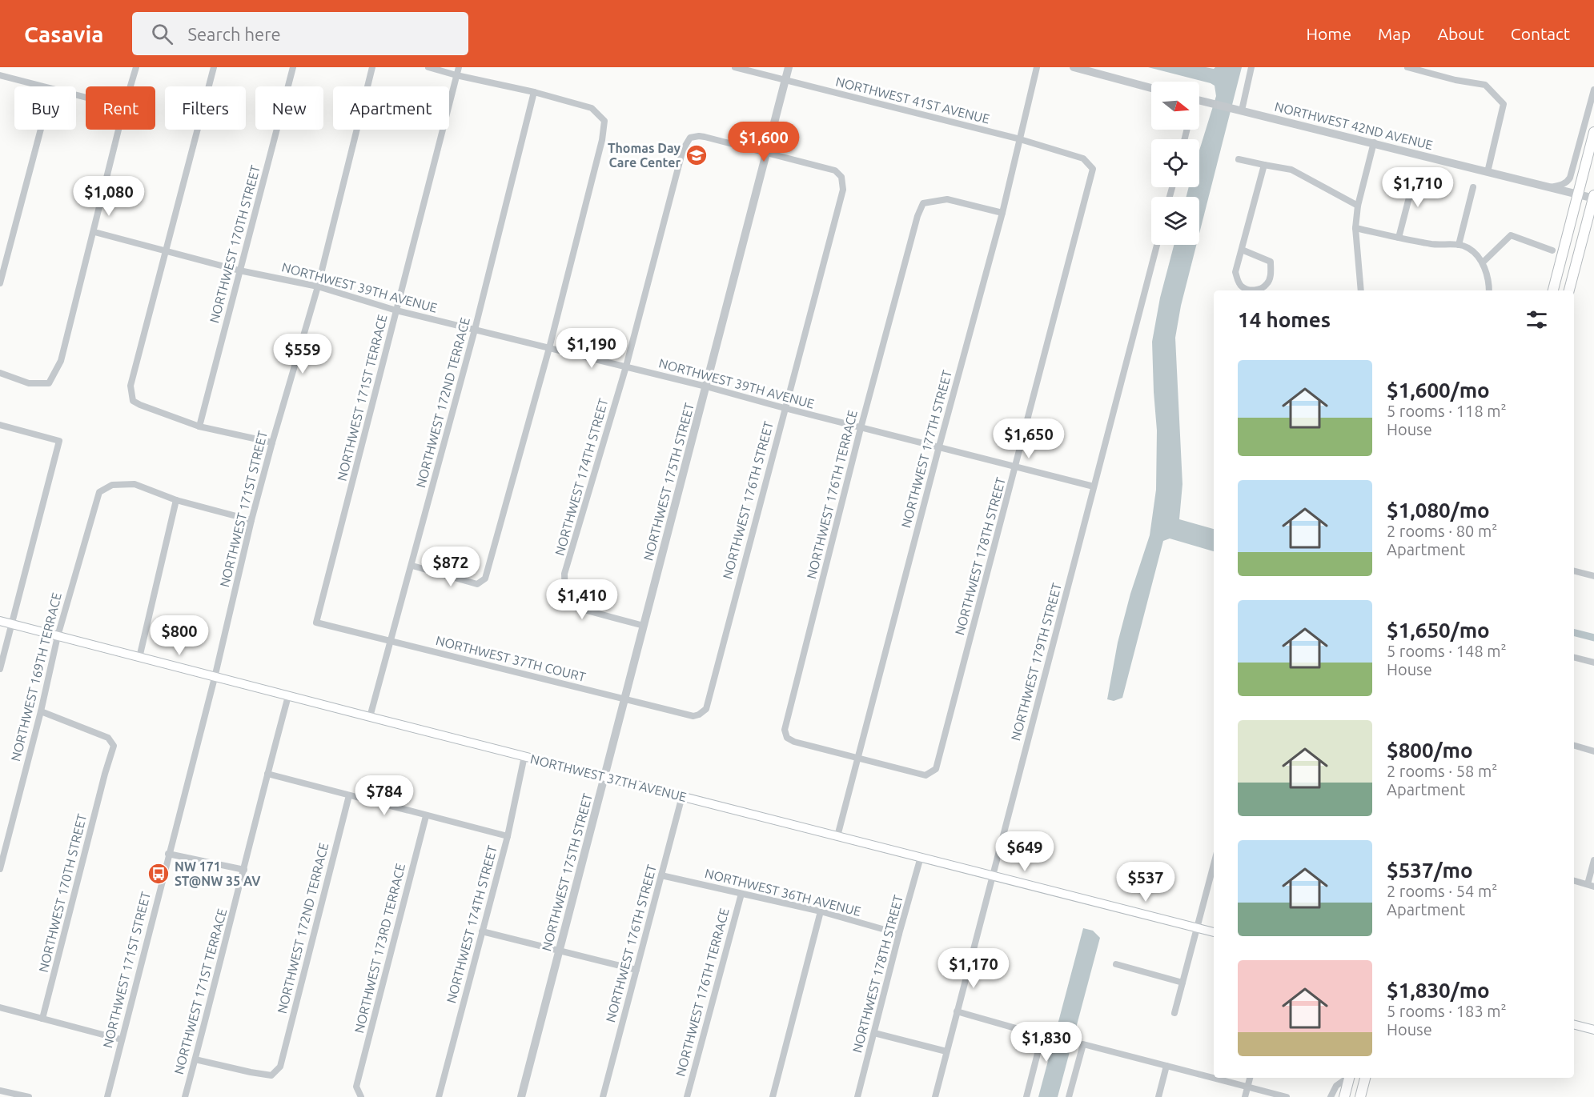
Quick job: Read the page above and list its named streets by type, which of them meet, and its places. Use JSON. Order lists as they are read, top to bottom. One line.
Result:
{"streets":{"main road":["NORTHWEST 37TH AVENUE"],"street":["NORTHWEST 41ST AVENUE","NORTHWEST 42ND AVENUE","NORTHWEST 170TH STREET","NORTHWEST 39TH AVENUE","NORTHWEST 171ST TERRACE","NORTHWEST 172ND TERRACE","NORTHWEST 177TH STREET","NORTHWEST 174TH STREET","NORTHWEST 175TH STREET","NORTHWEST 176TH TERRACE","NORTHWEST 176TH STREET","NORTHWEST 171ST STREET","NORTHWEST 178TH STREET","NORTHWEST 37TH COURT","NORTHWEST 179TH STREET","NORTHWEST 169TH TERRACE","NORTHWEST 36TH AVENUE","NORTHWEST 173RD TERRACE"]},"crossings":[["NORTHWEST 41ST AVENUE","NORTHWEST 177TH STREET"],["NORTHWEST 41ST AVENUE","NORTHWEST 175TH STREET"],["NORTHWEST 41ST AVENUE","NORTHWEST 178TH STREET"],["NORTHWEST 170TH STREET","NORTHWEST 39TH AVENUE"],["NORTHWEST 170TH STREET","NORTHWEST 169TH TERRACE"],["NORTHWEST 39TH AVENUE","NORTHWEST 171ST TERRACE"],["NORTHWEST 39TH AVENUE","NORTHWEST 172ND TERRACE"],["NORTHWEST 39TH AVENUE","NORTHWEST 177TH STREET"],["NORTHWEST 39TH AVENUE","NORTHWEST 174TH STREET"],["NORTHWEST 39TH AVENUE","NORTHWEST 175TH STREET"],["NORTHWEST 39TH AVENUE","NORTHWEST 176TH TERRACE"],["NORTHWEST 39TH AVENUE","NORTHWEST 176TH STREET"],["NORTHWEST 39TH AVENUE","NORTHWEST 171ST STREET"],["NORTHWEST 39TH AVENUE","NORTHWEST 178TH STREET"],["NORTHWEST 39TH AVENUE","NORTHWEST 179TH STREET"],["NORTHWEST 171ST TERRACE","NORTHWEST 172ND TERRACE"],["NORTHWEST 171ST TERRACE","NORTHWEST 37TH COURT"],["NORTHWEST 171ST TERRACE","NORTHWEST 37TH AVENUE"],["NORTHWEST 172ND TERRACE","NORTHWEST 37TH COURT"],["NORTHWEST 172ND TERRACE","NORTHWEST 37TH AVENUE"],["NORTHWEST 177TH STREET","NORTHWEST 176TH TERRACE"],["NORTHWEST 177TH STREET","NORTHWEST 178TH STREET"],["NORTHWEST 177TH STREET","NORTHWEST 37TH AVENUE"],["NORTHWEST 174TH STREET","NORTHWEST 175TH STREET"],["NORTHWEST 174TH STREET","NORTHWEST 176TH STREET"],["NORTHWEST 174TH STREET","NORTHWEST 37TH AVENUE"],["NORTHWEST 175TH STREET","NORTHWEST 176TH STREET"],["NORTHWEST 175TH STREET","NORTHWEST 37TH COURT"],["NORTHWEST 175TH STREET","NORTHWEST 37TH AVENUE"],["NORTHWEST 176TH TERRACE","NORTHWEST 178TH STREET"],["NORTHWEST 176TH TERRACE","NORTHWEST 36TH AVENUE"],["NORTHWEST 176TH STREET","NORTHWEST 37TH COURT"],["NORTHWEST 176TH STREET","NORTHWEST 37TH AVENUE"],["NORTHWEST 176TH STREET","NORTHWEST 36TH AVENUE"],["NORTHWEST 171ST STREET","NORTHWEST 37TH AVENUE"],["NORTHWEST 178TH STREET","NORTHWEST 37TH AVENUE"],["NORTHWEST 178TH STREET","NORTHWEST 36TH AVENUE"],["NORTHWEST 179TH STREET","NORTHWEST 37TH AVENUE"],["NORTHWEST 169TH TERRACE","NORTHWEST 37TH AVENUE"]],"places":{"school or university":["Thomas Day Care Center"],"bus stop":["NW 171 ST@NW 35 AV"]},"north":"right","page":{"header":"Casavia","search":"Search here","nav":["Home","Map","About","Contact"],"chip":["Buy","Rent","Filters","New","Apartment"],"price":["$1,600","$1,710","$1,080","$1,190","$559","$1,650","$872","$1,410","$800","$784","$649","$537","$1,170","$1,830"],"heading":"14 homes","list":[{"name":"$1,600/mo","note":"5 rooms · 118 m² · House"},{"name":"$1,080/mo","note":"2 rooms · 80 m² · Apartment"},{"name":"$1,650/mo","note":"5 rooms · 148 m² · House"},{"name":"$800/mo","note":"2 rooms · 58 m² · Apartment"},{"name":"$537/mo","note":"2 rooms · 54 m² · Apartment"},{"name":"$1,830/mo","note":"5 rooms · 183 m² · House"}]}}
